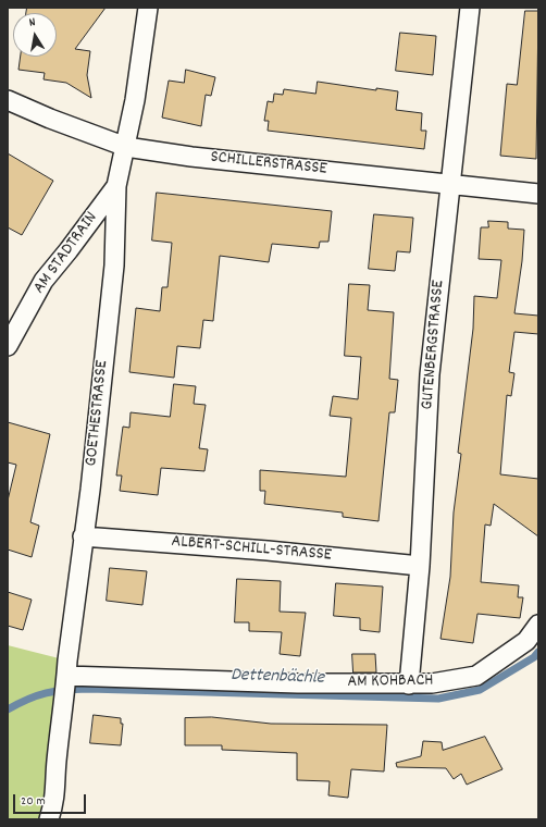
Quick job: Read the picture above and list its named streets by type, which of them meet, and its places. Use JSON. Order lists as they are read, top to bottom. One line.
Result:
{"streets":{"street":["SCHILLERSTRASSE","AM STADTRAIN","GUTENBERGSTRASSE","GOETHESTRASSE","ALBERT-SCHILL-STRASSE","AM KOHBACH"]},"crossings":[["SCHILLERSTRASSE","GUTENBERGSTRASSE"],["SCHILLERSTRASSE","GOETHESTRASSE"],["AM STADTRAIN","GOETHESTRASSE"],["GUTENBERGSTRASSE","ALBERT-SCHILL-STRASSE"],["GUTENBERGSTRASSE","AM KOHBACH"],["GOETHESTRASSE","ALBERT-SCHILL-STRASSE"],["GOETHESTRASSE","AM KOHBACH"]],"water":["Dettenbächle"],"scale_bar":"20 m","north":"top"}
